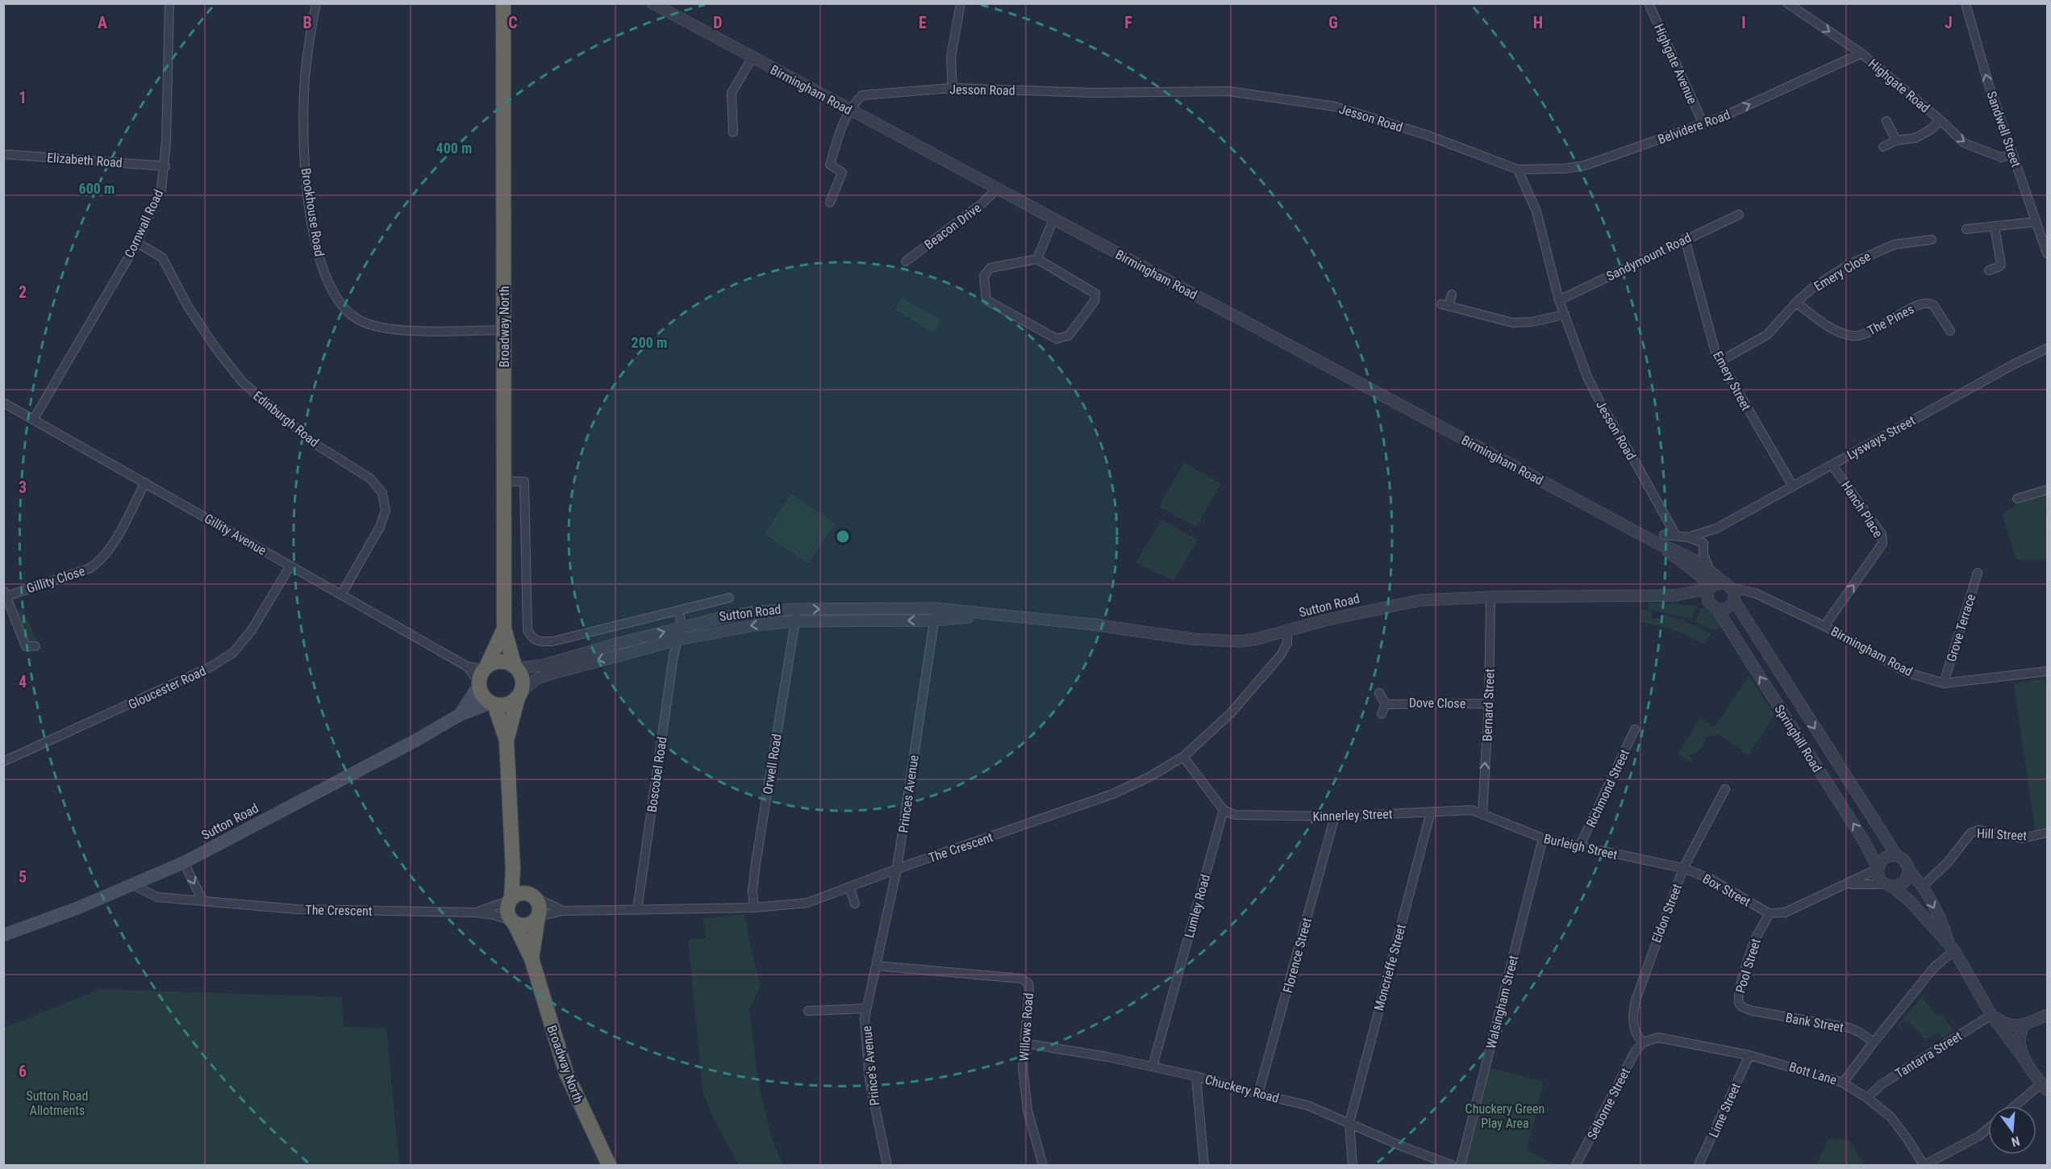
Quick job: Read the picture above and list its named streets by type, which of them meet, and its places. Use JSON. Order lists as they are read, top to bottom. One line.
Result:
{"streets":{"highway":["Broadway North"],"main road":["Sutton Road"],"street":["Highgate Avenue","Highgate Road","Birmingham Road","Jesson Road","Belvidere Road","Sandwell Street","Elizabeth Road","Brookhouse Road","Cornwall Road","Beacon Drive","Sandymount Road","Emery Close","The Pines","Emery Street","Edinburgh Road","Lysways Street","Hanch Place","Gillity Avenue","Gillity Close","Grove Terrace","Gloucester Road","Dove Close","Bernard Street","Springhill Road","Orwell Road","Boscobel Road","Richmond Street","Princes Avenue","Kinnerley Street","Hill Street","Burleigh Street","The Crescent","Box Street","Lumley Road","Eldon Street","Florence Street","Pool Street","Moncrieffe Street","Walsingham Street","Bank Street","Willows Road","Tantarra Street","Prince's Avenue","Bott Lane","Chuckery Road","Selborne Street","Lime Street"]},"crossings":[["Highgate Avenue","Belvidere Road"],["Highgate Road","Belvidere Road"],["Highgate Road","Sandwell Street"],["Birmingham Road","Jesson Road"],["Birmingham Road","Beacon Drive"],["Birmingham Road","Lysways Street"],["Birmingham Road","Hanch Place"],["Birmingham Road","Sutton Road"],["Birmingham Road","Grove Terrace"],["Birmingham Road","Springhill Road"],["Jesson Road","Belvidere Road"],["Jesson Road","Sandymount Road"],["Jesson Road","Lysways Street"],["Elizabeth Road","Cornwall Road"],["Brookhouse Road","Broadway North"],["Cornwall Road","Edinburgh Road"],["Cornwall Road","Gillity Avenue"],["Sandymount Road","Emery Street"],["Emery Close","The Pines"],["Emery Close","Emery Street"],["Broadway North","Gillity Avenue"],["Broadway North","Sutton Road"],["Broadway North","The Crescent"],["Emery Street","Lysways Street"],["Edinburgh Road","Gillity Avenue"],["Lysways Street","Hanch Place"],["Gillity Avenue","Gillity Close"],["Gillity Avenue","Sutton Road"],["Gillity Avenue","Gloucester Road"],["Sutton Road","Bernard Street"],["Sutton Road","Springhill Road"],["Sutton Road","Orwell Road"],["Sutton Road","Boscobel Road"],["Sutton Road","Princes Avenue"],["Sutton Road","The Crescent"],["Dove Close","Bernard Street"],["Bernard Street","Kinnerley Street"],["Bernard Street","Burleigh Street"],["Orwell Road","The Crescent"],["Boscobel Road","The Crescent"],["Richmond Street","Burleigh Street"],["Princes Avenue","The Crescent"],["Princes Avenue","Willows Road"],["Princes Avenue","Prince's Avenue"],["Kinnerley Street","Burleigh Street"],["Kinnerley Street","Lumley Road"],["Kinnerley Street","Florence Street"],["Kinnerley Street","Moncrieffe Street"],["Burleigh Street","Box Street"],["Burleigh Street","Eldon Street"],["Burleigh Street","Walsingham Street"],["Box Street","Eldon Street"],["Box Street","Pool Street"],["Lumley Road","Chuckery Road"],["Eldon Street","Bott Lane"],["Eldon Street","Selborne Street"],["Florence Street","Chuckery Road"],["Pool Street","Bank Street"],["Moncrieffe Street","Chuckery Road"],["Bank Street","Bott Lane"],["Willows Road","Prince's Avenue"],["Willows Road","Chuckery Road"],["Bott Lane","Selborne Street"],["Bott Lane","Lime Street"]],"one_way":["Highgate Road","Belvidere Road","Sandwell Street","Hanch Place","Bernard Street"],"parks":["Sutton Road Allotments","Chuckery Green Play Area"],"north":"bottom","grid":{"columns":["A","B","C","D","E","F","G","H","I","J"],"rows":["1","2","3","4","5","6"]},"rings":["400 m","600 m","200 m"]}
